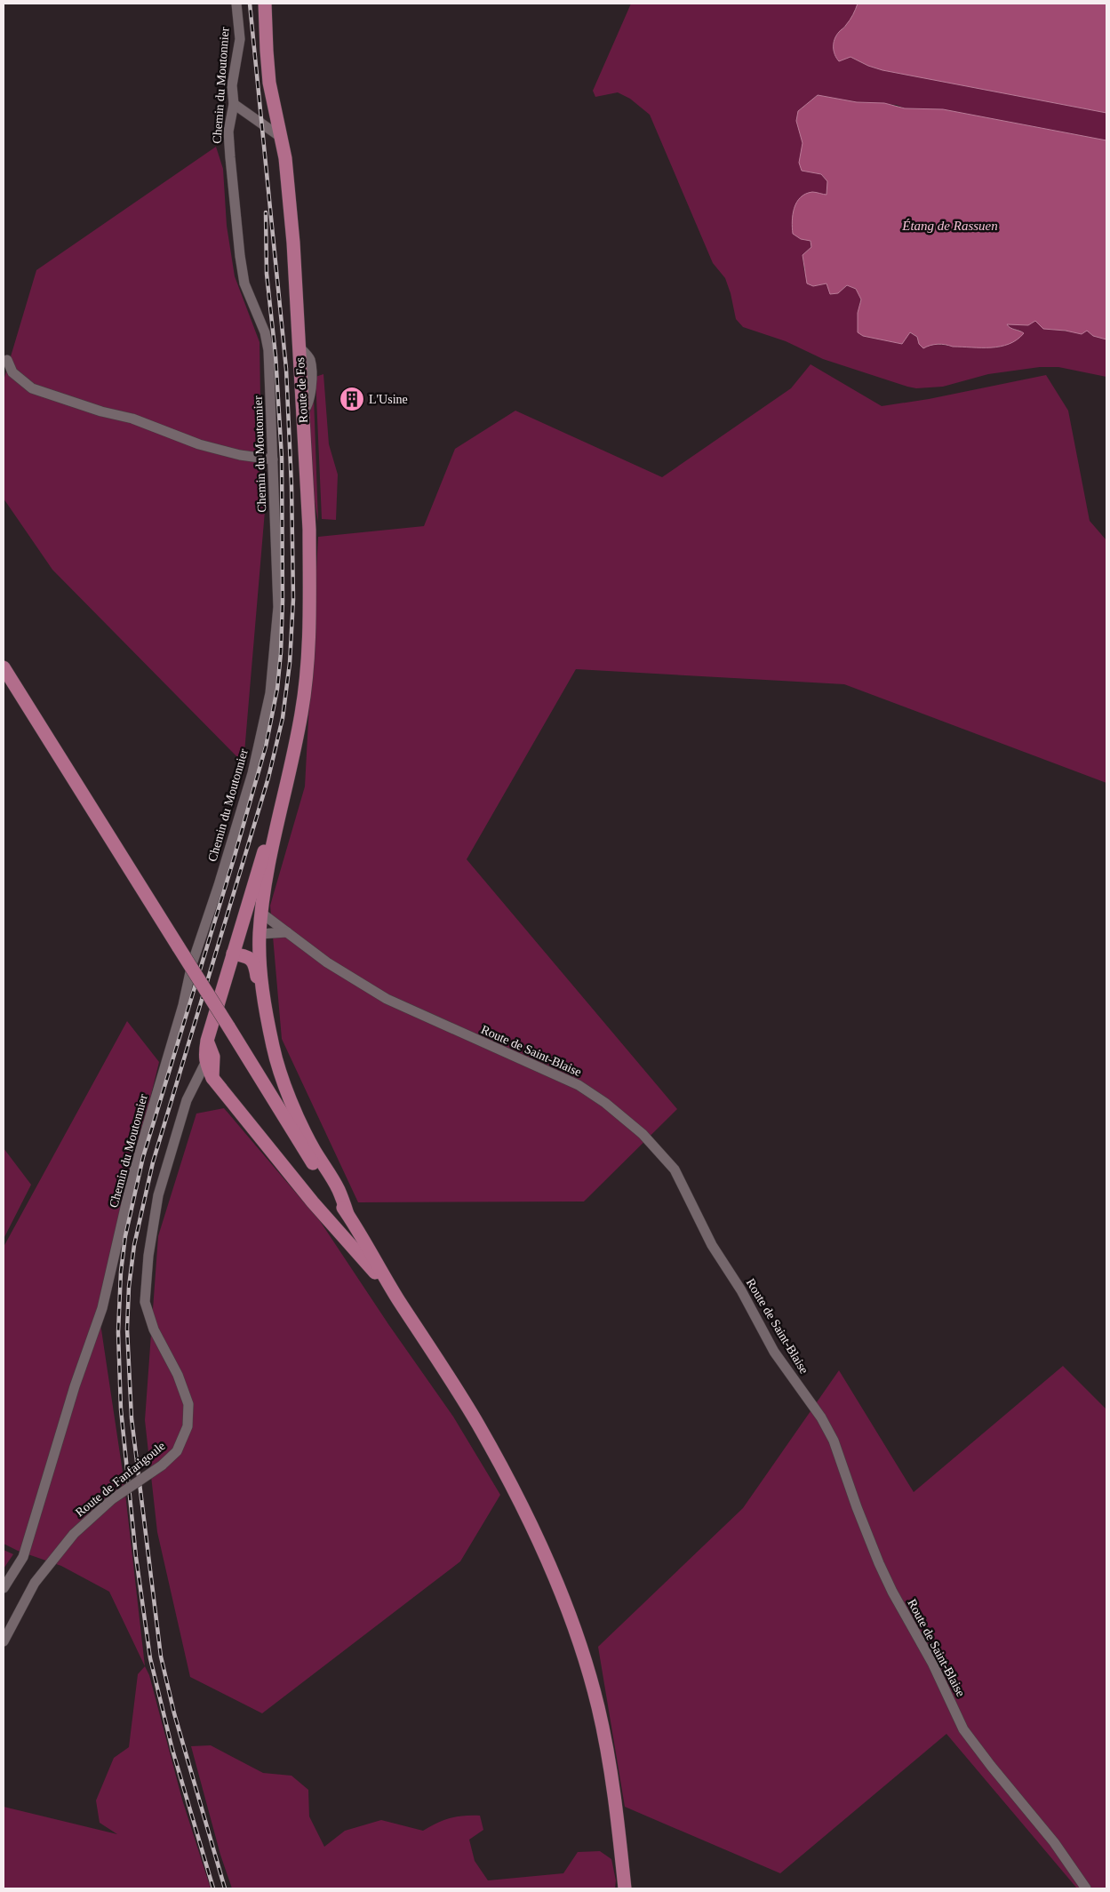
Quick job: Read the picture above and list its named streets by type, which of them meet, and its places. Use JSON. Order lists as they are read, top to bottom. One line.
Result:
{"streets":{"main road":["Route de Fos"],"street":["Chemin du Moutonnier","Route de Saint-Blaise","Route de Fanfarigoule"]},"water":["Étang de Rassuen"],"places":{"building":["L'Usine"]}}
